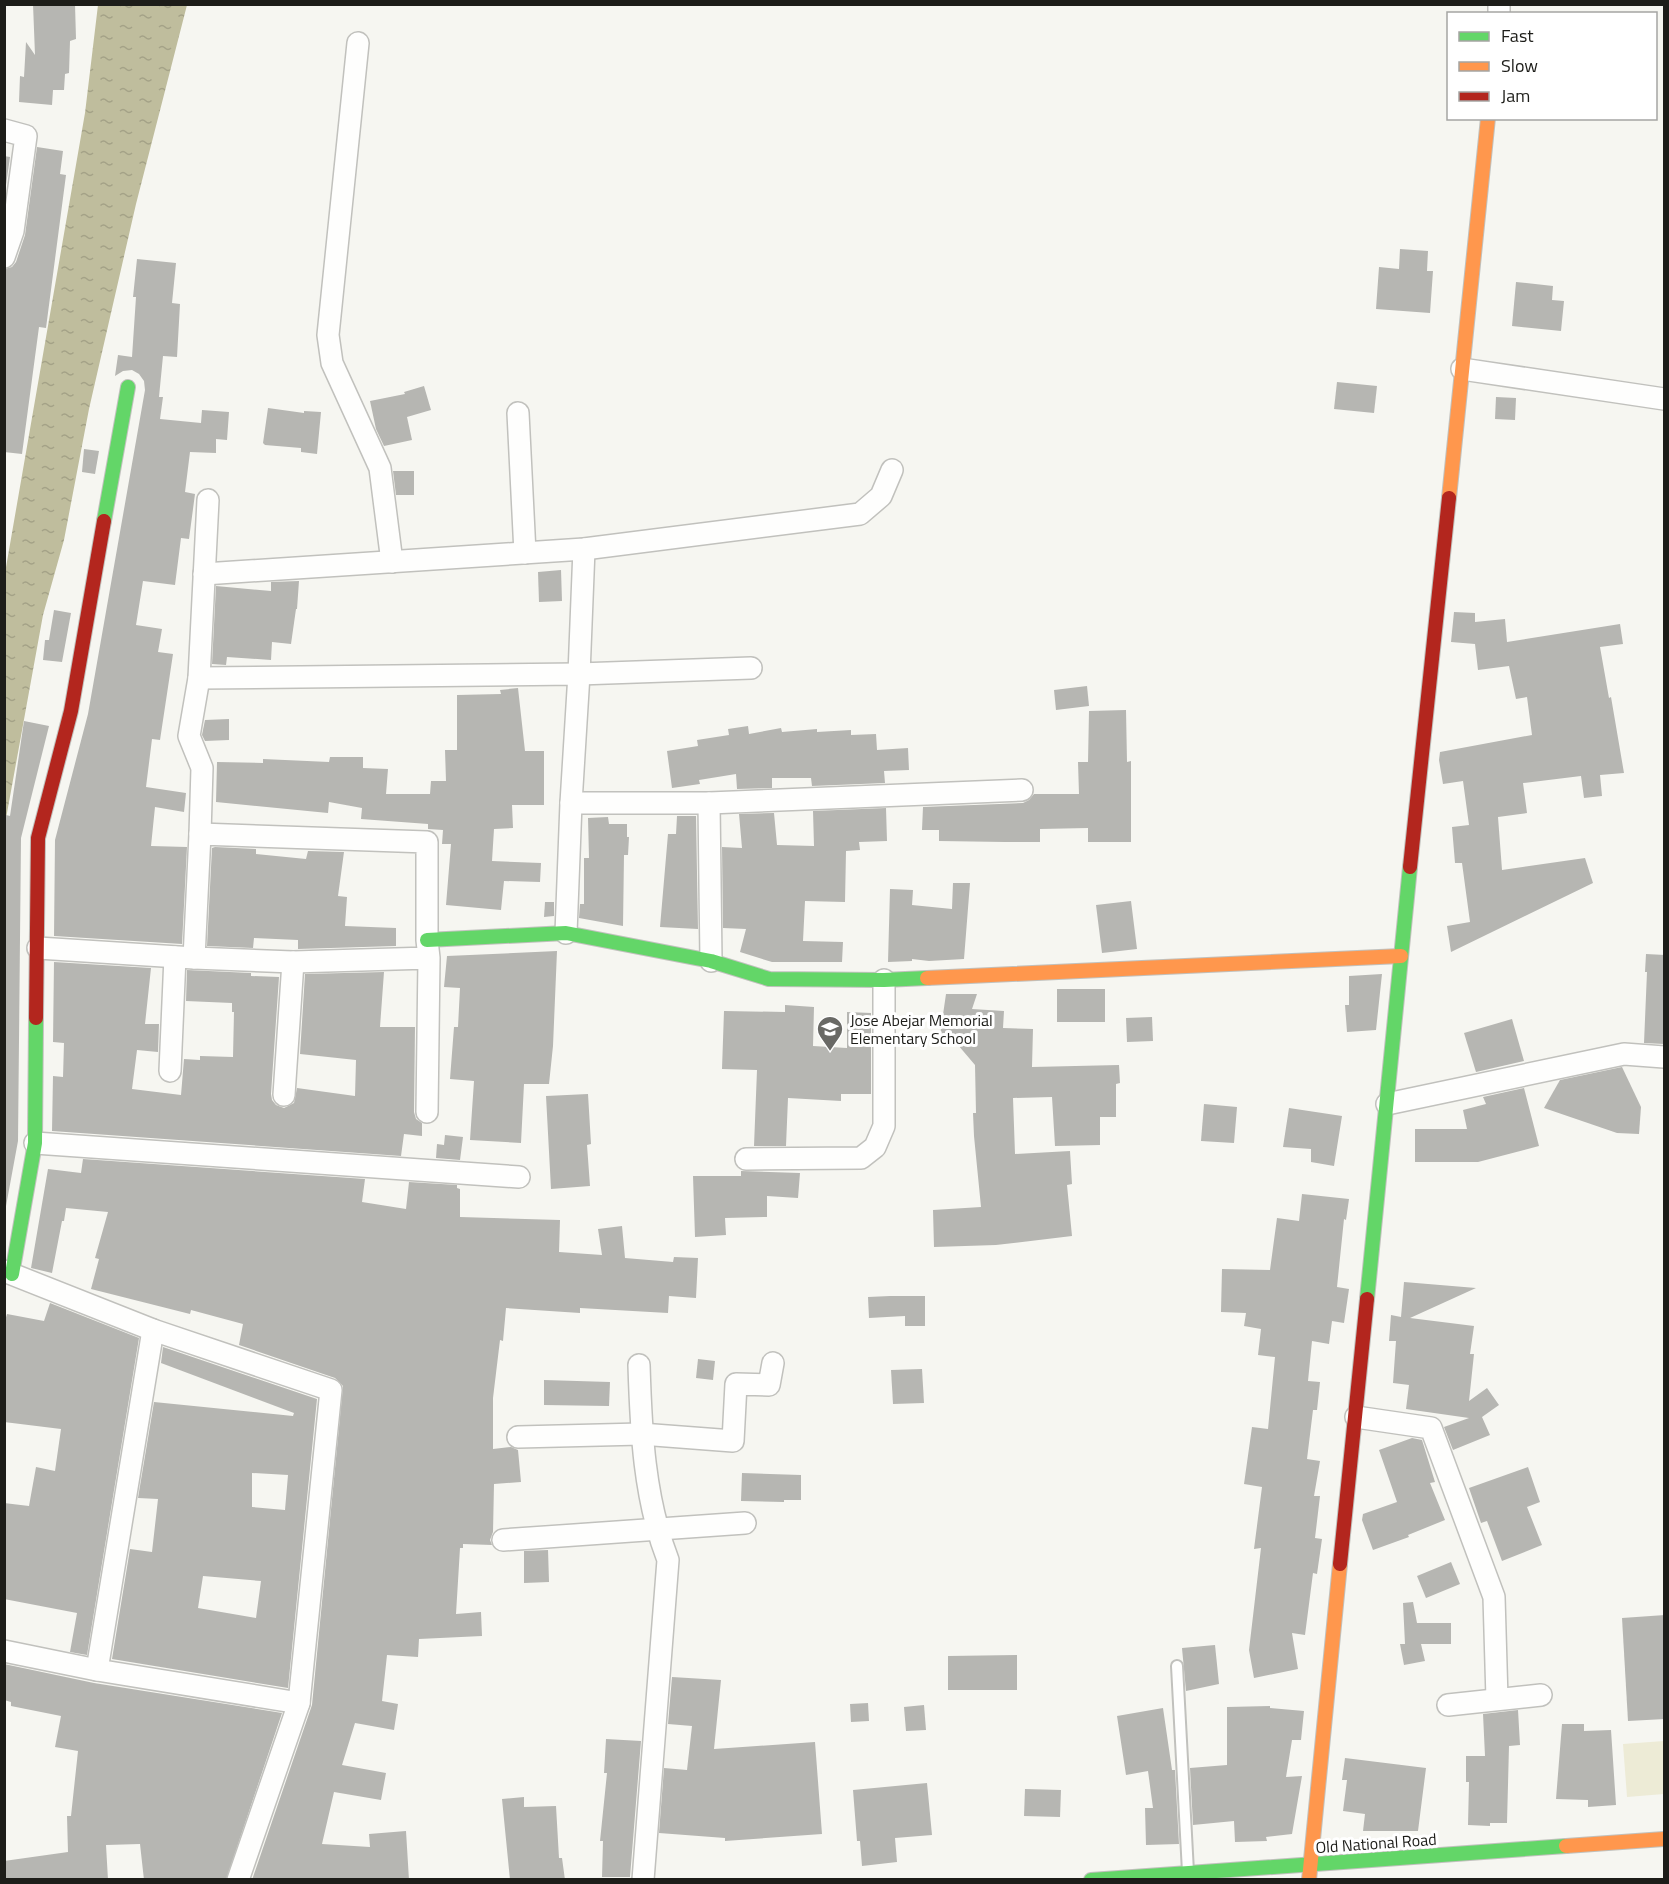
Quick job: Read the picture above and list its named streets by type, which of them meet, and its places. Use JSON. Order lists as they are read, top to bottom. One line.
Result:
{"streets":{"street":["Old National Road"]},"places":{"school or university":["Jose Abejar Memorial Elementary School"]},"legend":["Fast","Slow","Jam"]}
